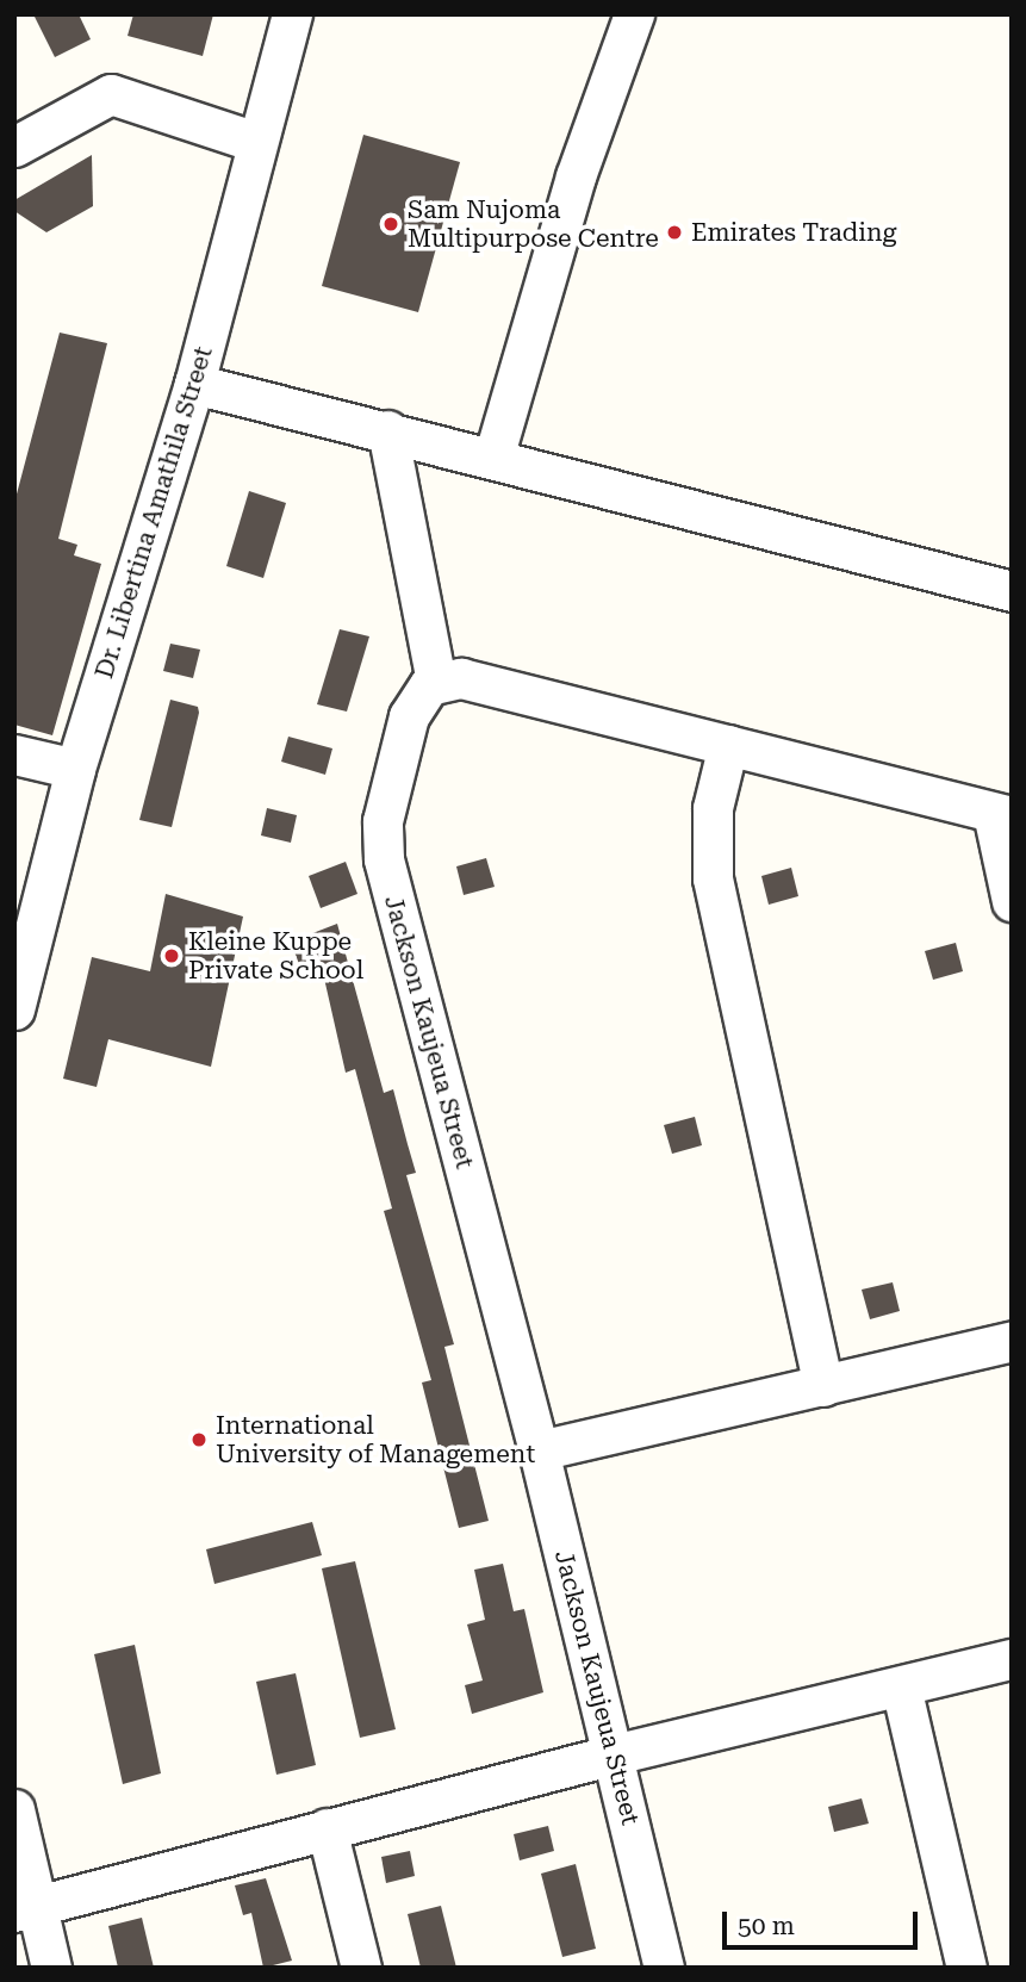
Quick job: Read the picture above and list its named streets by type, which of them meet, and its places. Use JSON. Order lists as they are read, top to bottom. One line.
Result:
{"streets":{"street":["Dr. Libertina Amathila Street","Jackson Kaujeua Street"]},"places":["Sam Nujoma Multipurpose Centre","Emirates Trading","Kleine Kuppe Private School","International University of Management"],"scale_bar":"50 m"}
